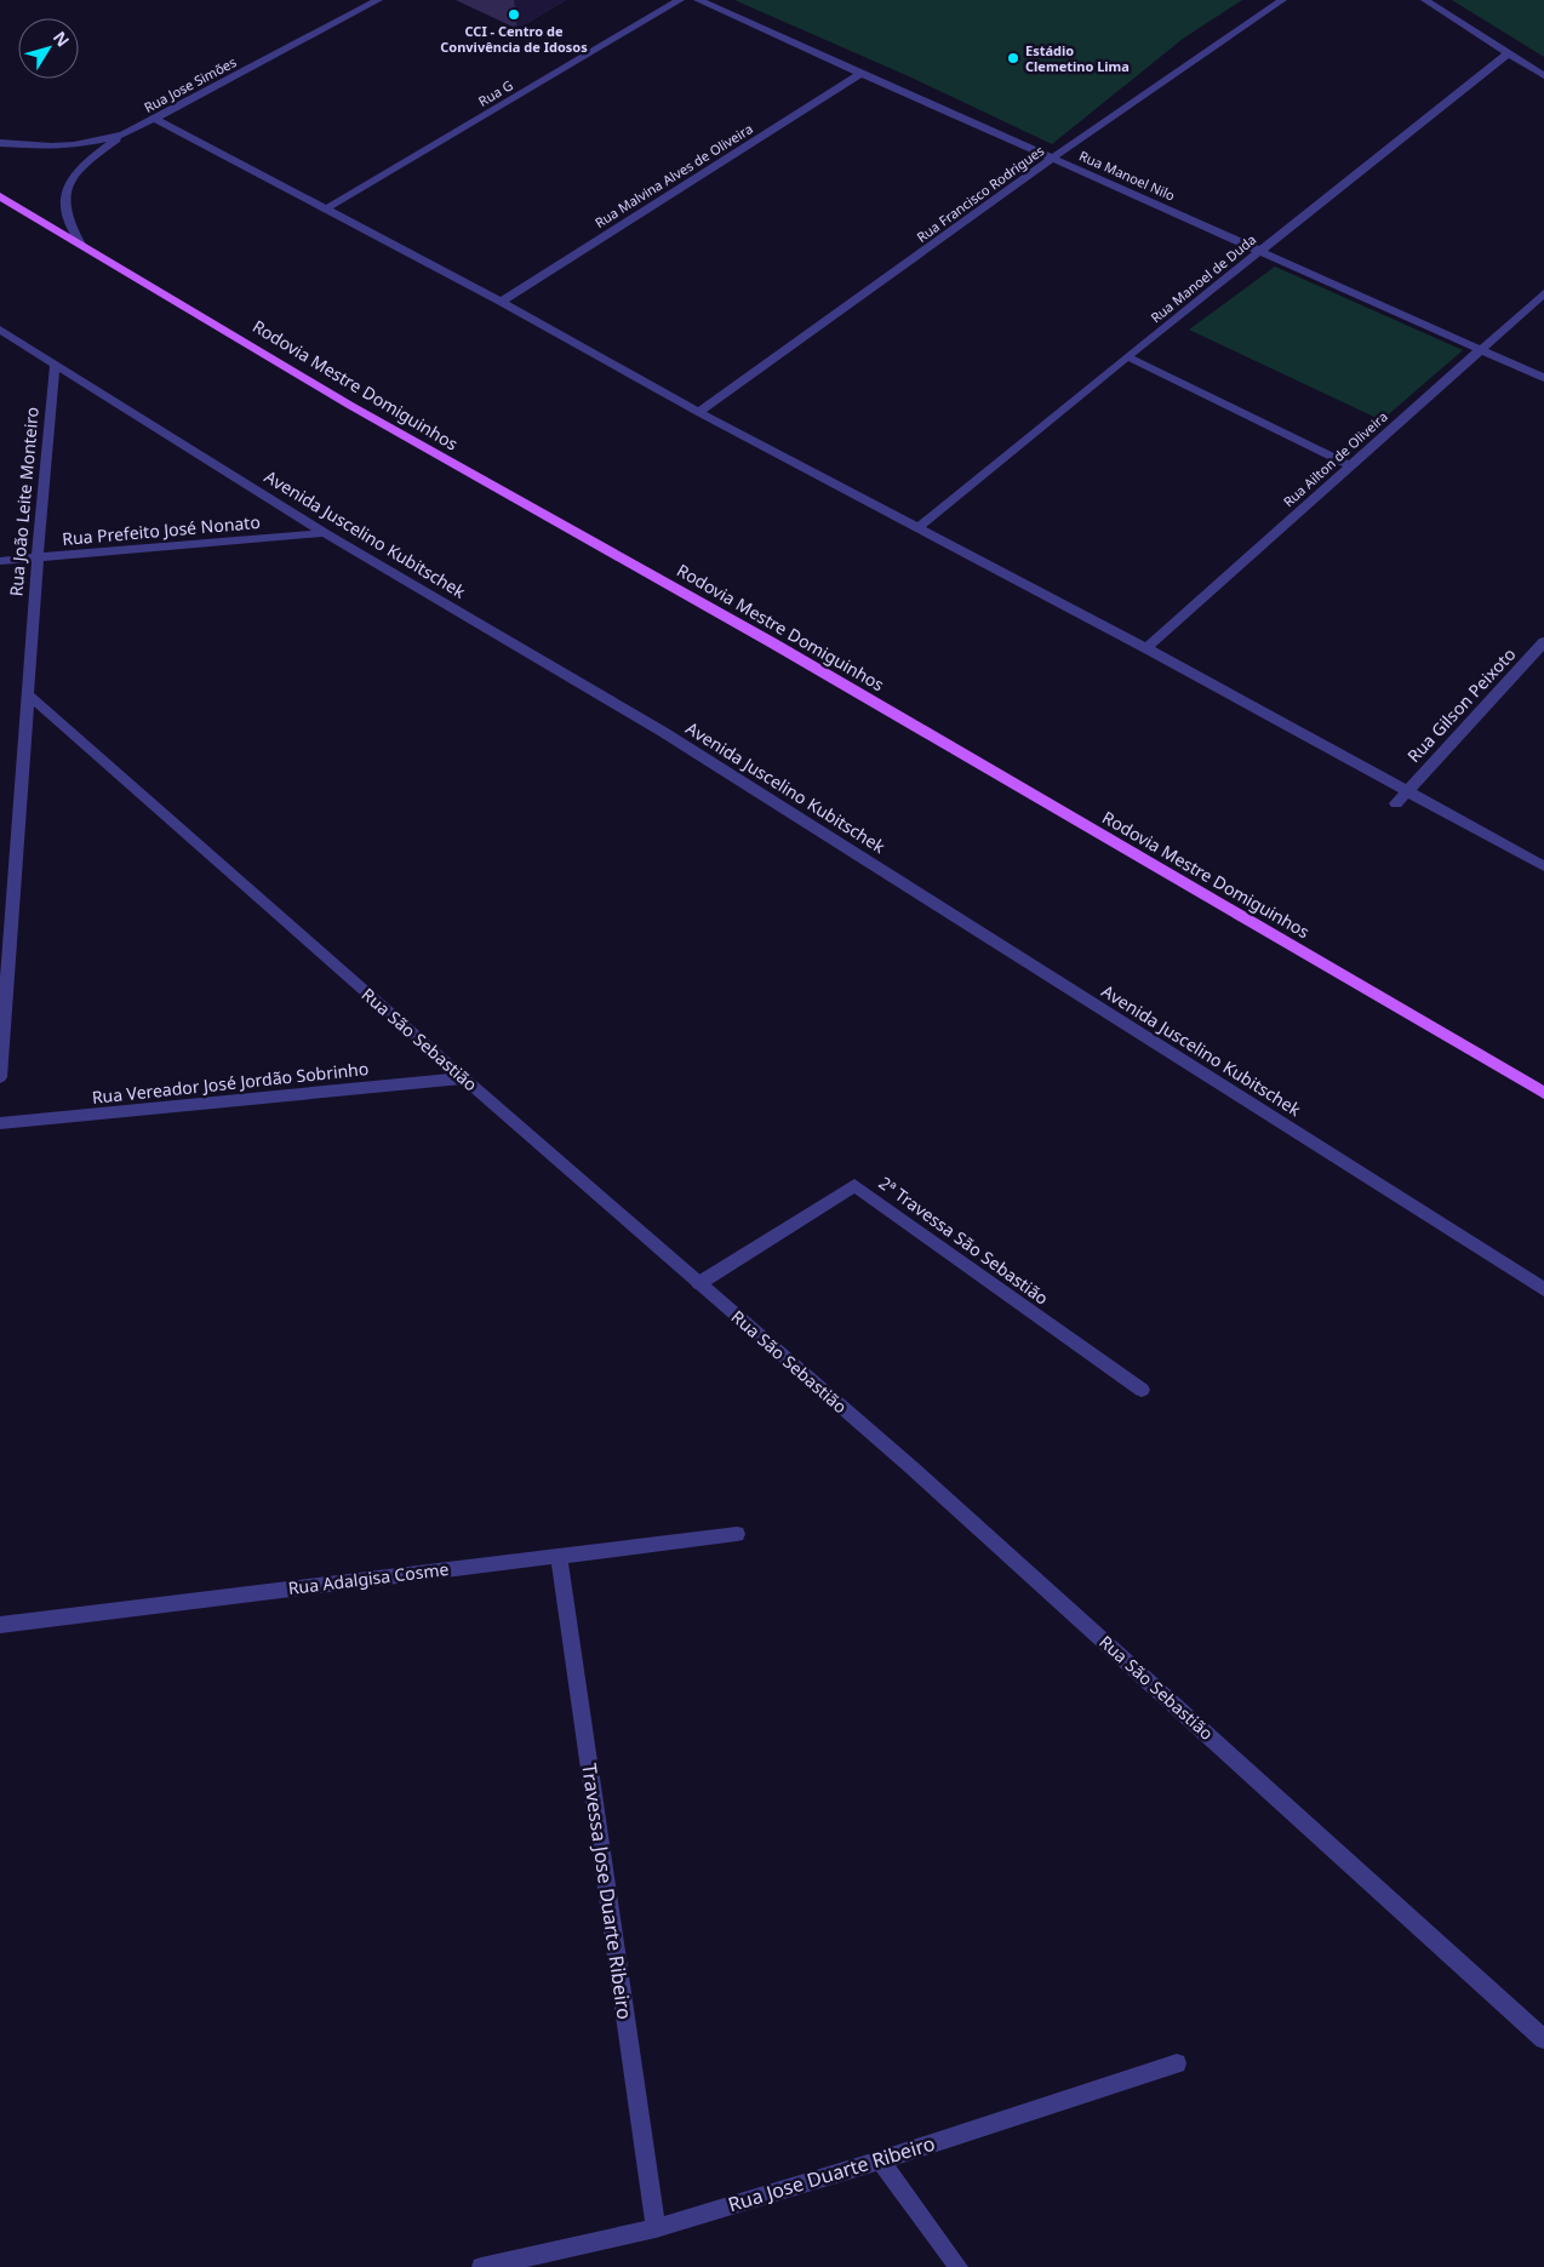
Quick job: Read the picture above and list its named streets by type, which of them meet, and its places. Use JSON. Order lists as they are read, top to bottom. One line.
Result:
{"streets":{"main road":["Rodovia Mestre Domiguinhos"],"street":["Rua Jose Simões","Rua G","Rua Malvina Alves de Oliveira","Rua Manoel Nilo","Rua Francisco Rodrigues","Rua Manoel de Duda","Rua Ailton de Oliveira","Rua João Leite Monteiro","Rua Prefeito José Nonato","Avenida Juscelino Kubitschek","Rua Gilson Peixoto","Rua São Sebastião","Rua Vereador José Jordão Sobrinho","2ª Travessa São Sebastião","Rua Adalgisa Cosme","Travessa Jose Duarte Ribeiro","Rua Jose Duarte Ribeiro"]},"crossings":[["Rua Malvina Alves de Oliveira","Rua Manoel Nilo"],["Rua Manoel Nilo","Rua Francisco Rodrigues"],["Rua Manoel Nilo","Rua Manoel de Duda"],["Rua Manoel Nilo","Rua Ailton de Oliveira"],["Rua João Leite Monteiro","Rua Prefeito José Nonato"],["Rua João Leite Monteiro","Avenida Juscelino Kubitschek"],["Rua João Leite Monteiro","Rua São Sebastião"],["Rua Prefeito José Nonato","Avenida Juscelino Kubitschek"],["Rua São Sebastião","Rua Vereador José Jordão Sobrinho"],["Rua São Sebastião","2ª Travessa São Sebastião"],["Rua Adalgisa Cosme","Travessa Jose Duarte Ribeiro"],["Travessa Jose Duarte Ribeiro","Rua Jose Duarte Ribeiro"]],"places":["CCI - Centro de Convivência de Idosos","Estádio Clemetino Lima"],"north":"top right"}
